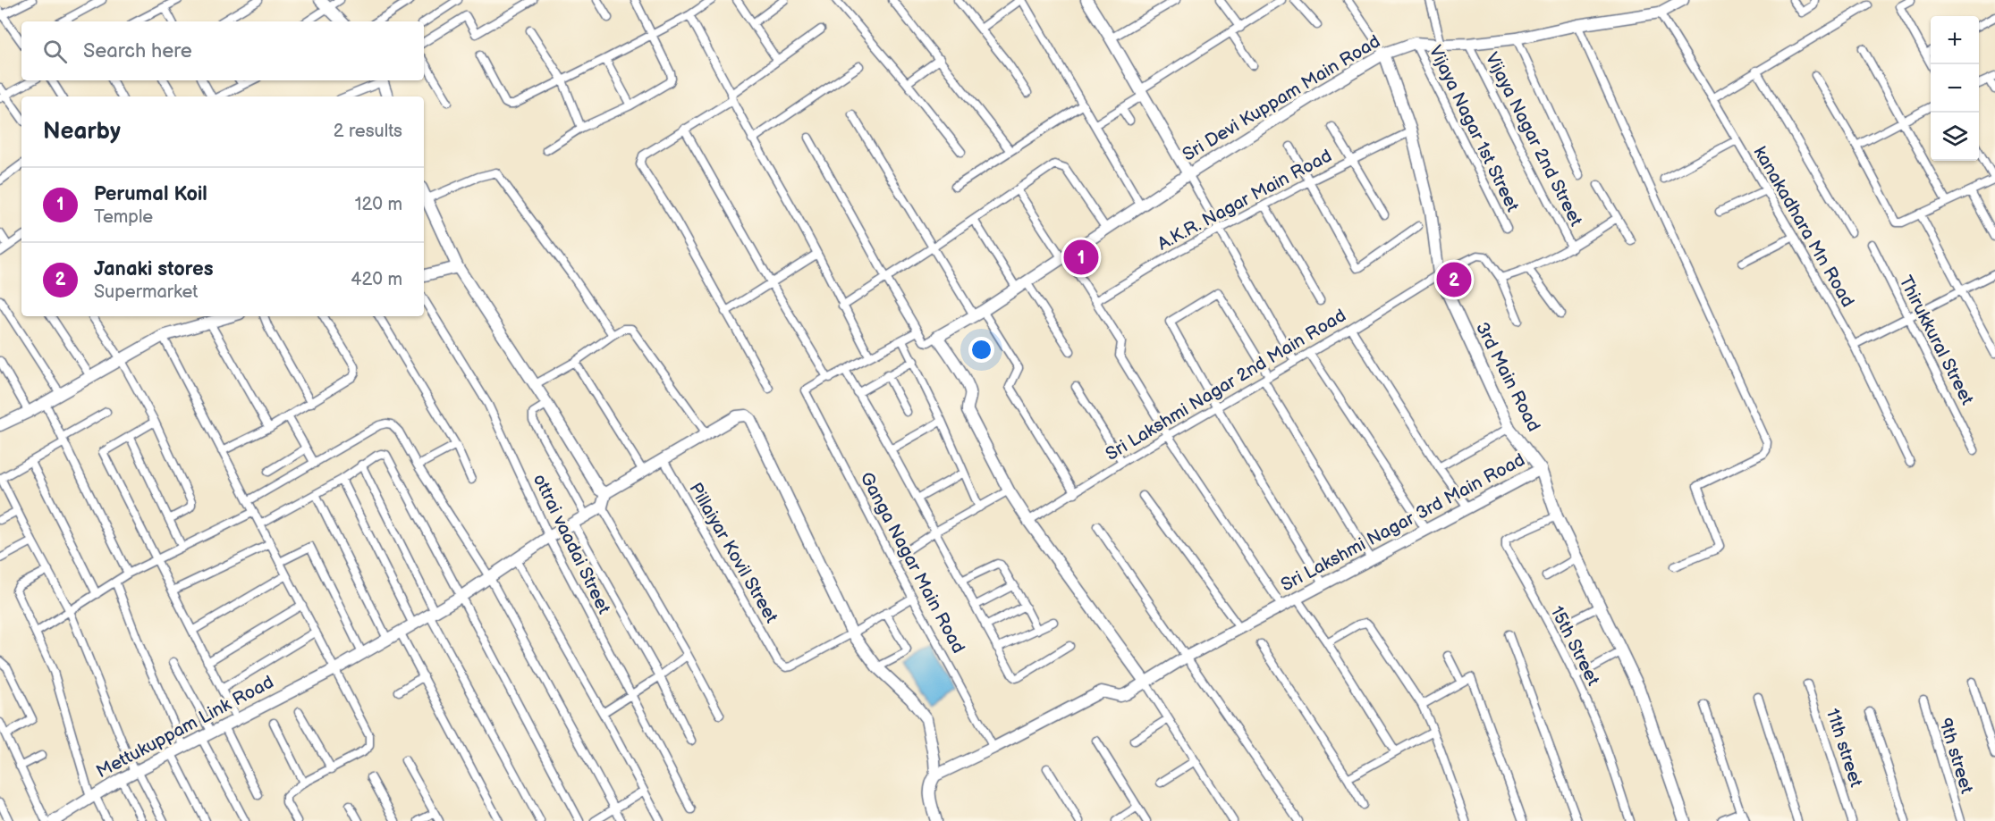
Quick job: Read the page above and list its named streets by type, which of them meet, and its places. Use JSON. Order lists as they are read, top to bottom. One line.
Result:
{"streets":{"street":["Sri Devi Kuppam Main Road","Vijaya Nagar 1st Street","Vijaya Nagar 2nd Street","A.K.R. Nagar Main Road","kanakadhara Mn Road","Thirukkural Street","3rd Main Road","Sri Lakshmi Nagar 2nd Main Road","Sri Lakshmi Nagar 3rd Main Road","ottrai vaadai Street","Pillaiyar Kovil Street","Ganga Nagar Main Road","15th Street","Mettukuppam Link Road","11th street","9th street"]},"crossings":[["Sri Devi Kuppam Main Road","Vijaya Nagar 1st Street"],["Sri Devi Kuppam Main Road","Vijaya Nagar 2nd Street"],["Sri Devi Kuppam Main Road","kanakadhara Mn Road"],["Sri Devi Kuppam Main Road","3rd Main Road"],["A.K.R. Nagar Main Road","3rd Main Road"],["3rd Main Road","Sri Lakshmi Nagar 2nd Main Road"],["3rd Main Road","Sri Lakshmi Nagar 3rd Main Road"],["3rd Main Road","15th Street"],["Sri Lakshmi Nagar 3rd Main Road","Ganga Nagar Main Road"],["ottrai vaadai Street","Mettukuppam Link Road"]],"page":{"map_buttons":["+","−"],"search":"Search here","heading":["Nearby","2 results"],"list":[{"mark":"1","name":"Perumal Koil","note":"Temple","value":"120 m"},{"mark":"2","name":"Janaki stores","note":"Supermarket","value":"420 m"}],"pins":["1","2"]}}
